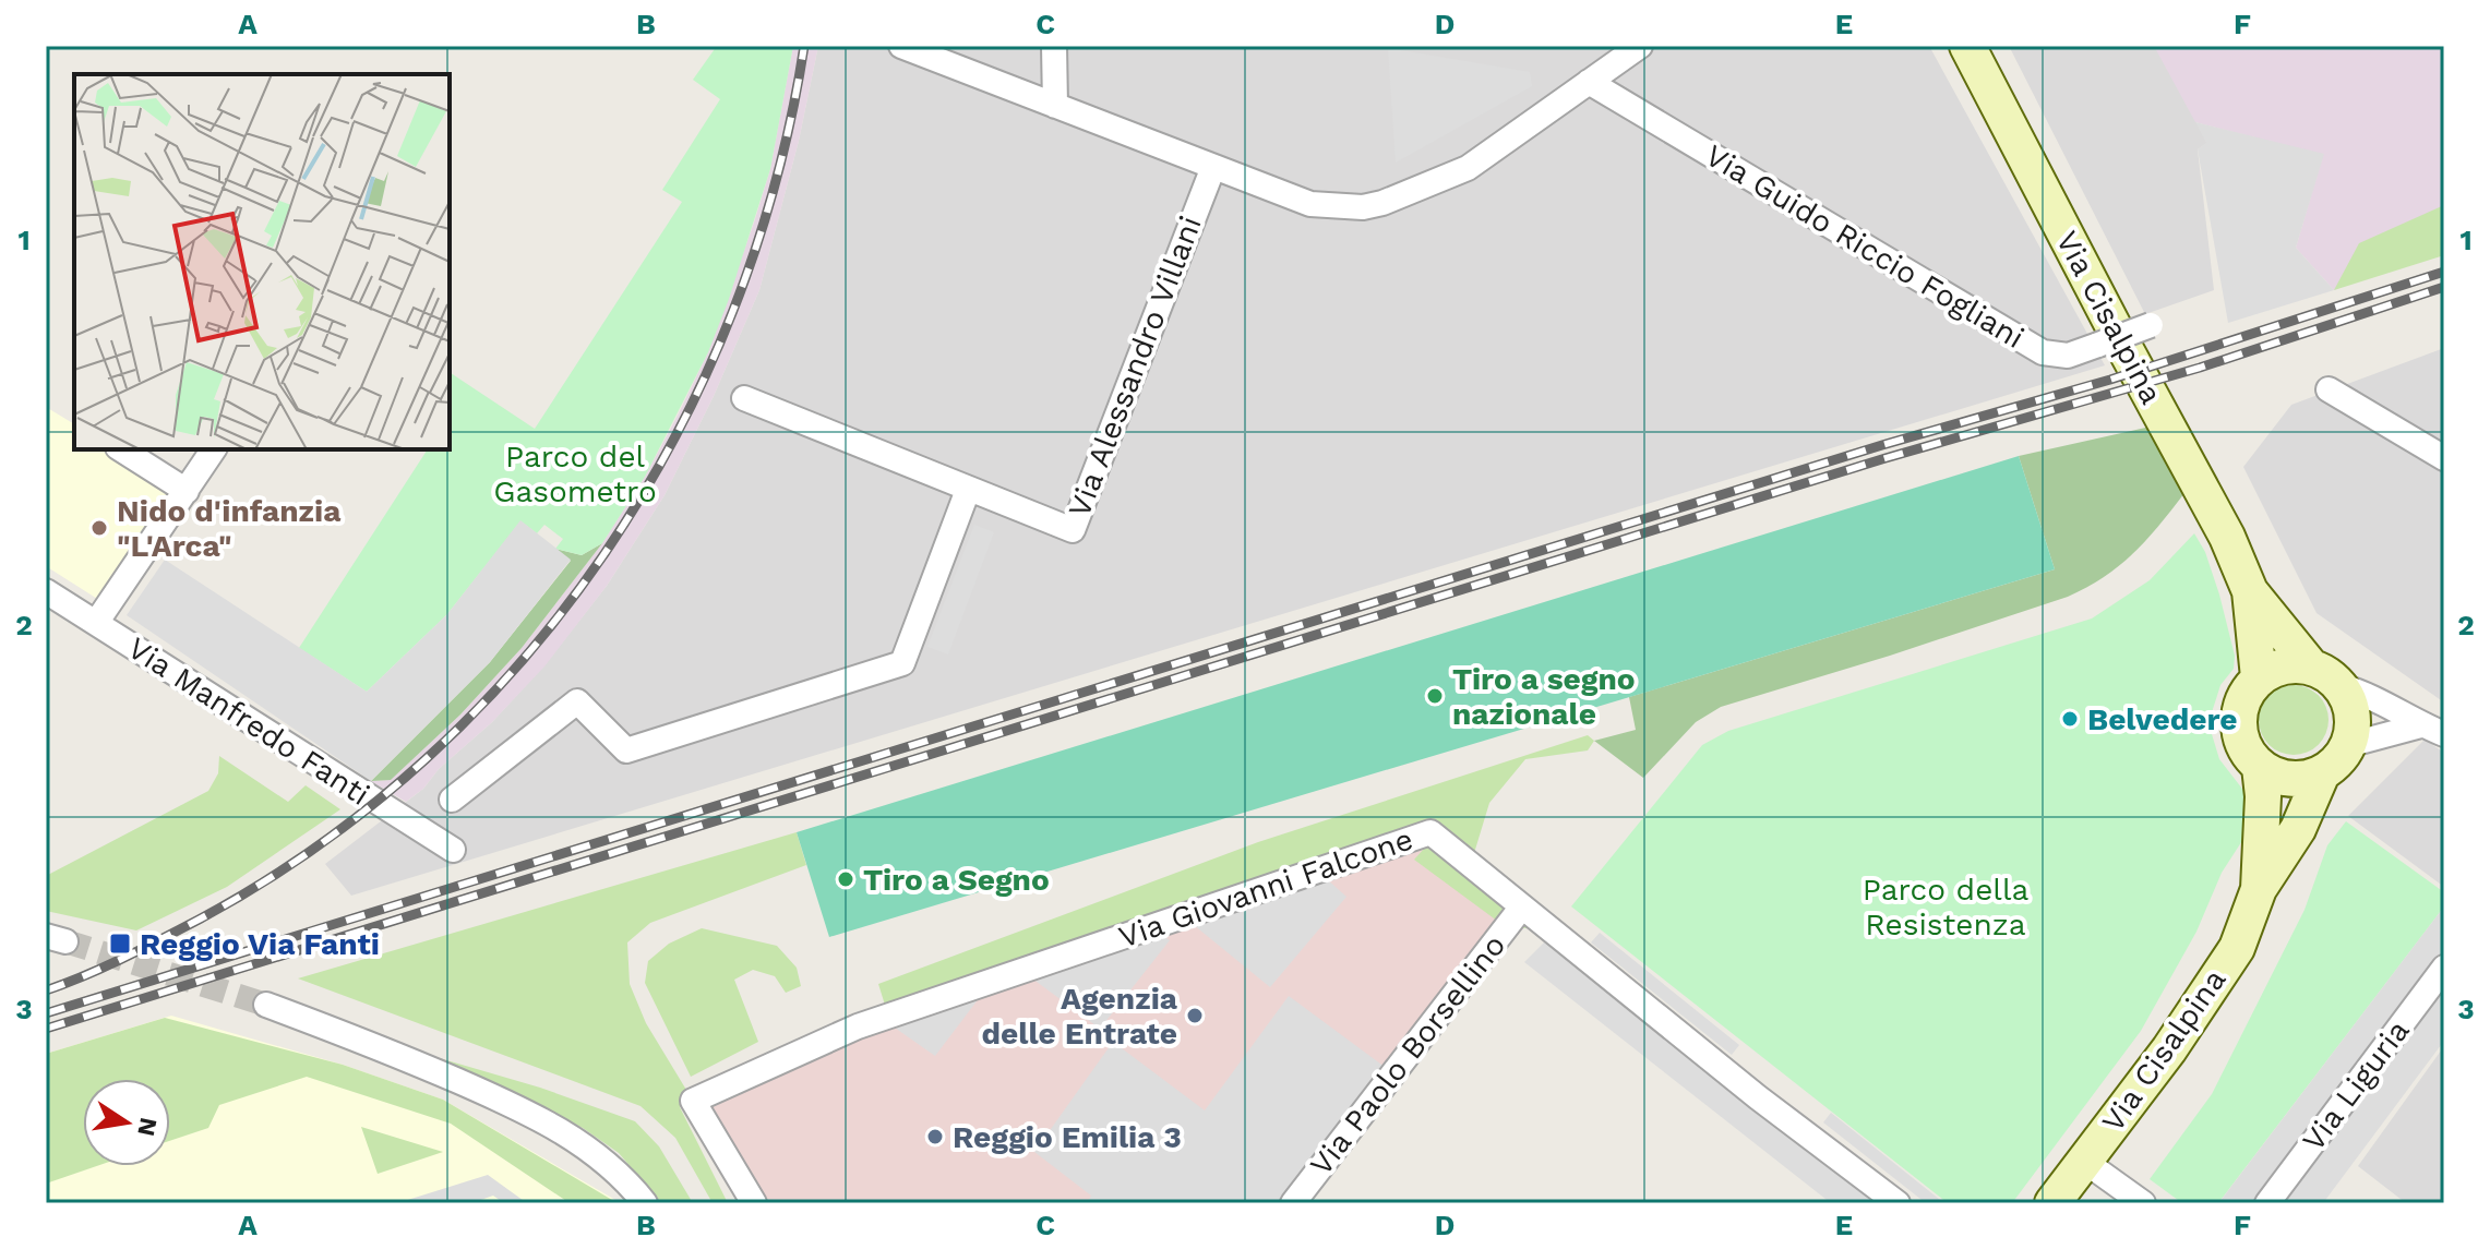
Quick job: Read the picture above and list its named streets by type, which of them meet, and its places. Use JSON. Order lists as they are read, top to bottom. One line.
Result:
{"streets":{"main road":["Via Cisalpina"],"street":["Via Guido Riccio Fogliani","Via Alessandro Villani","Via Manfredo Fanti","Via Giovanni Falcone","Via Paolo Borsellino","Via Liguria"]},"crossings":[["Via Giovanni Falcone","Via Paolo Borsellino"]],"parks":["Parco del Gasometro","Parco della Resistenza"],"places":{"other":["Nido d'infanzia \"L'Arca\"","Tiro a segno nazionale","Belvedere","Tiro a Segno","Agenzia delle Entrate","Reggio Emilia 3"],"transit":["Reggio Via Fanti"]},"north":"right","grid":{"columns":["A","B","C","D","E","F"],"rows":["1","2","3"]}}
